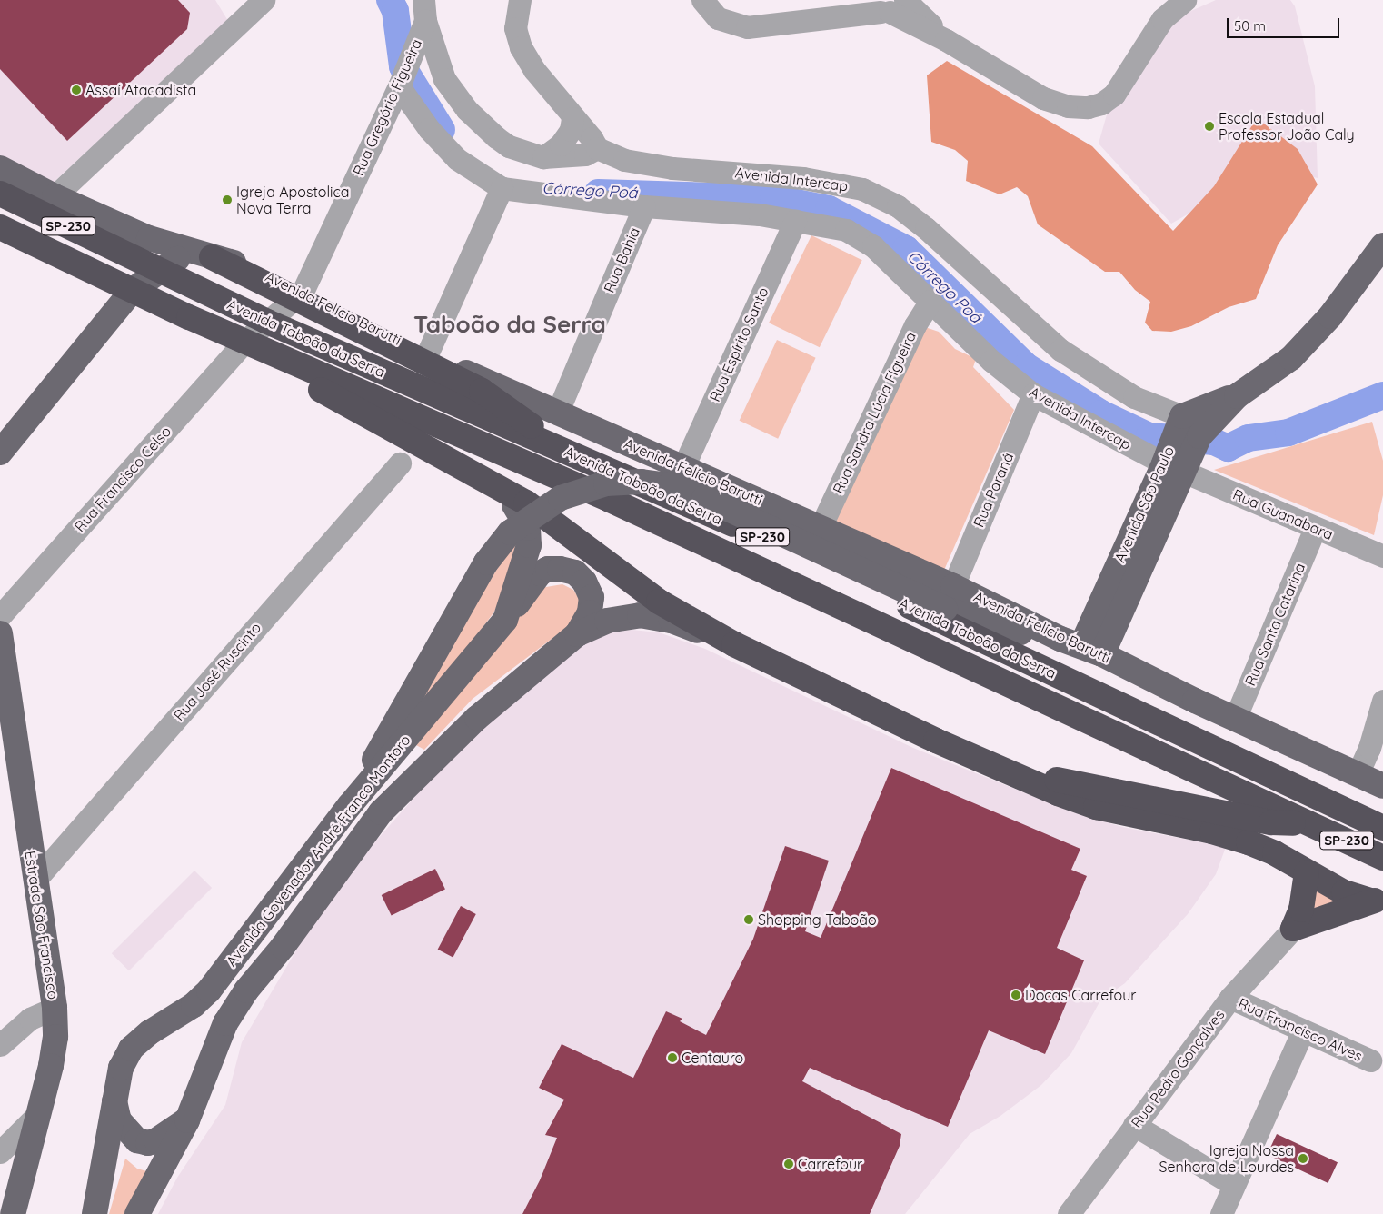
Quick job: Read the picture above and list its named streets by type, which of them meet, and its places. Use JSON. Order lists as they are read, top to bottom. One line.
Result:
{"streets":{"highway":["SP-230","Avenida Taboão da Serra"],"main road":["Avenida Felício Barutti","Avenida São Paulo","Avenida Govenador André Franco Montoro","Estrada São Francisco"],"street":["Rua Gregório Figueira","Avenida Intercap","Rua Bahia","Rua Espírito Santo","Rua Sandra Lúcia Figueira","Rua Francisco Celso","Rua Paraná","Rua Guanabara","Rua Santa Catarina","Rua José Ruscinto","Rua Francisco Alves","Rua Pedro Gonçalves"]},"crossings":[["Rua Gregório Figueira","Avenida Intercap"],["Rua Gregório Figueira","Avenida Felício Barutti"],["Rua Gregório Figueira","Rua Francisco Celso"],["Avenida Intercap","Rua Bahia"],["Avenida Intercap","Rua Espírito Santo"],["Avenida Intercap","Rua Sandra Lúcia Figueira"],["Avenida Intercap","Rua Paraná"],["Avenida Intercap","Avenida São Paulo"],["Avenida Intercap","Rua Guanabara"],["Rua Bahia","Avenida Felício Barutti"],["Avenida Felício Barutti","Rua Espírito Santo"],["Avenida Felício Barutti","Rua Sandra Lúcia Figueira"],["Avenida Felício Barutti","Rua Francisco Celso"],["Avenida Felício Barutti","Rua Paraná"],["Avenida Felício Barutti","Avenida São Paulo"],["Avenida Felício Barutti","Rua Santa Catarina"],["Avenida Taboão da Serra","Rua Francisco Celso"],["Avenida São Paulo","Rua Guanabara"],["Rua Guanabara","Rua Santa Catarina"],["Rua José Ruscinto","Estrada São Francisco"],["Rua Francisco Alves","Rua Pedro Gonçalves"]],"districts":["Taboão da Serra"],"water":["Córrego Poá"],"places":["Assaí Atacadista","Escola Estadual Professor João Caly","Igreja Apostolica Nova Terra","Shopping Taboão","Docas Carrefour","Centauro","Igreja Nossa Senhora de Lourdes","Carrefour"],"scale_bar":"50 m"}
